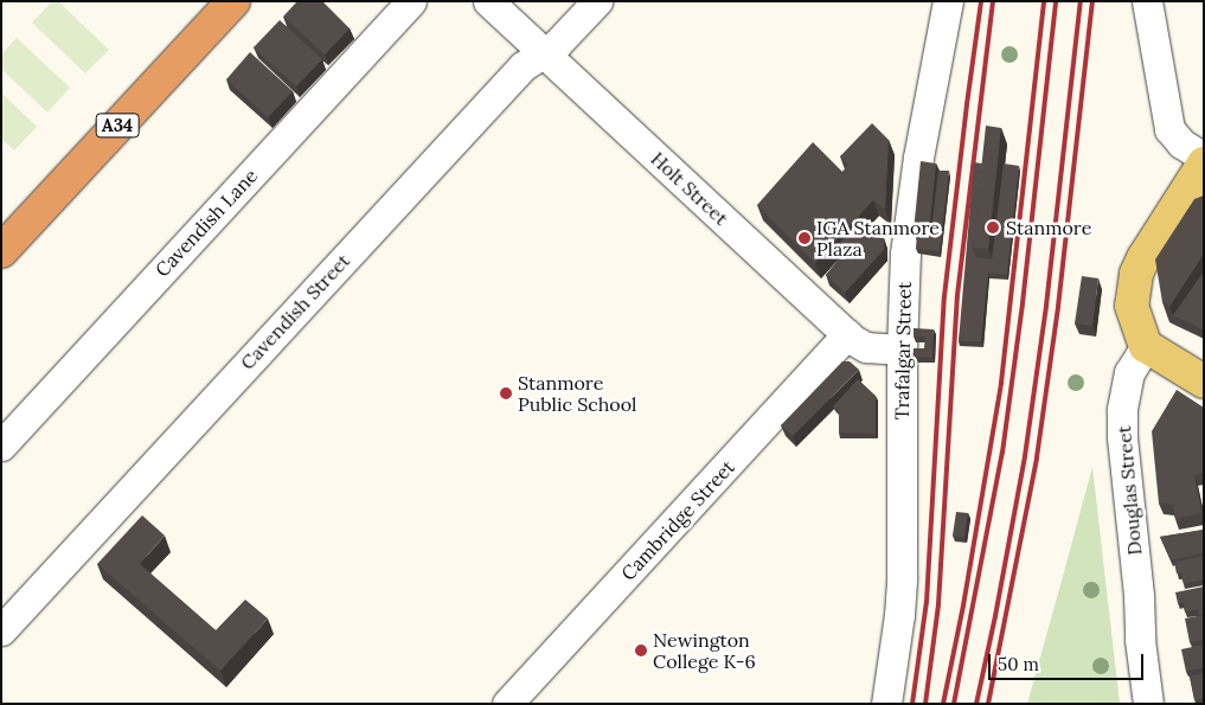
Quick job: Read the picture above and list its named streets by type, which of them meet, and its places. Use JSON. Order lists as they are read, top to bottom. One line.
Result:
{"streets":{"highway":["A34"],"street":["Holt Street","Cavendish Lane","Cavendish Street","Trafalgar Street","Douglas Street","Cambridge Street"]},"crossings":[["Holt Street","Cavendish Street"],["Holt Street","Trafalgar Street"],["Holt Street","Cambridge Street"]],"places":["Stanmore","IGA Stanmore Plaza","Stanmore Public School","Newington College K-6"],"scale_bar":"50 m"}
